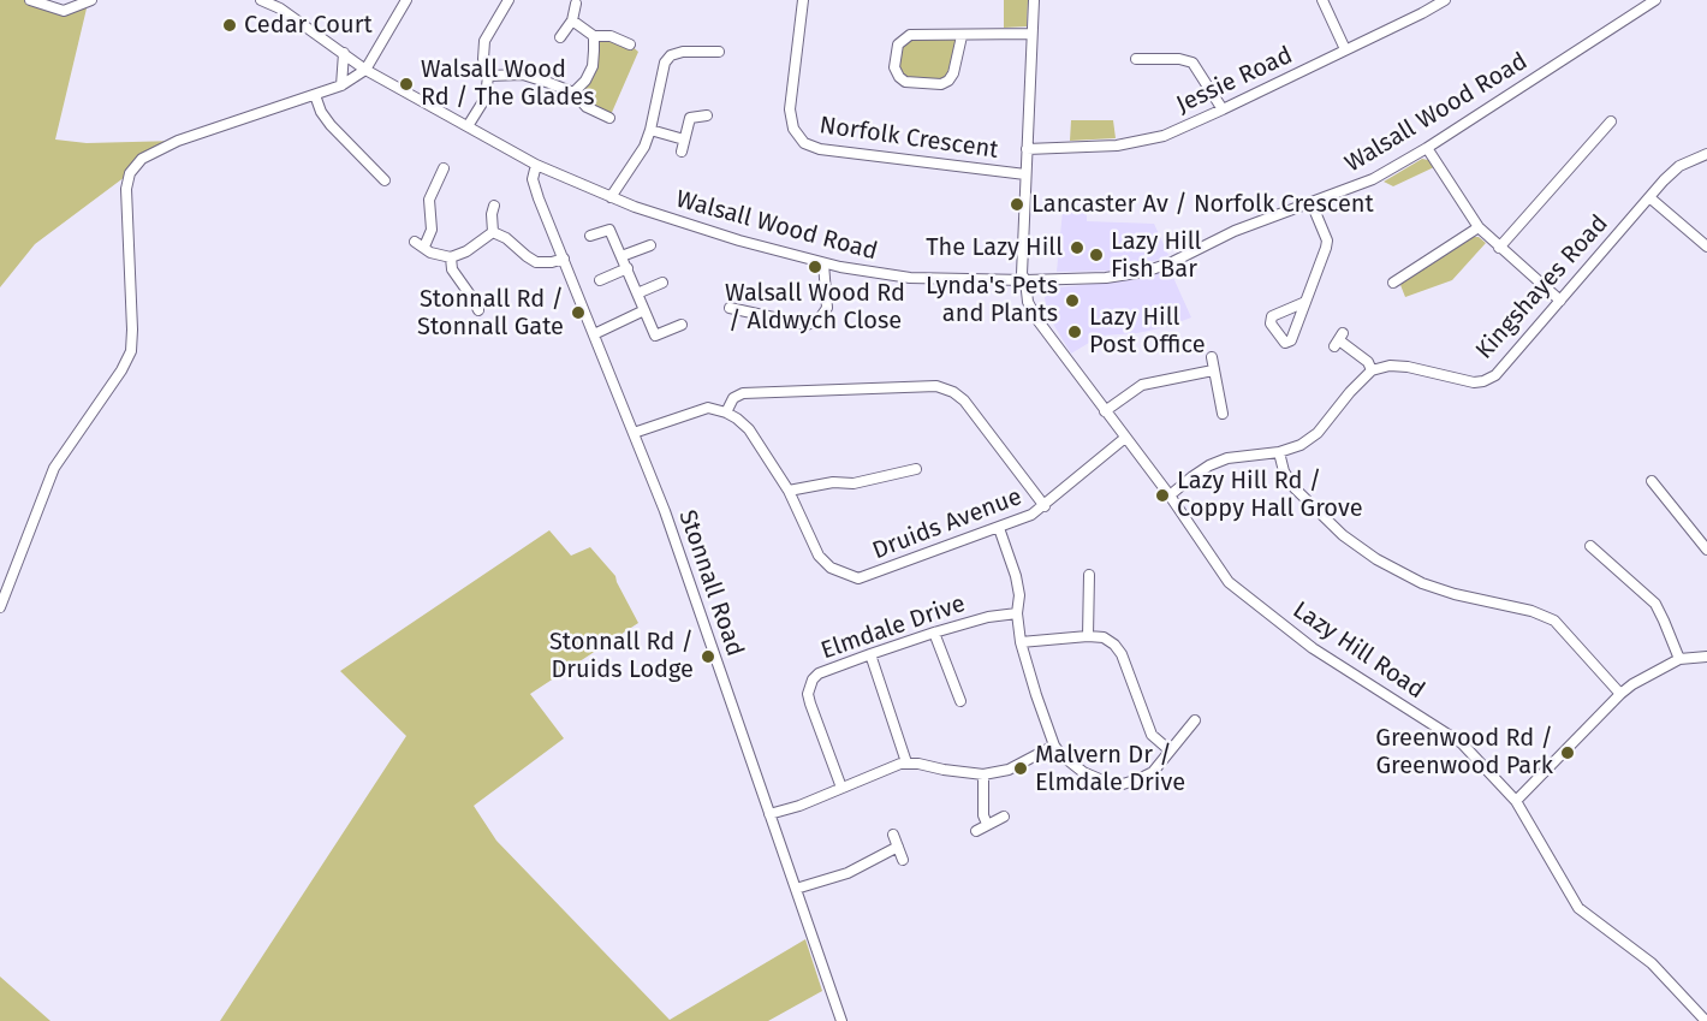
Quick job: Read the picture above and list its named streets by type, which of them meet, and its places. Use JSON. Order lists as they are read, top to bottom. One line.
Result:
{"streets":{"street":["Jessie Road","Walsall Wood Road","Norfolk Crescent","Kingshayes Road","Druids Avenue","Stonnall Road","Elmdale Drive","Lazy Hill Road"]},"crossings":[["Jessie Road","Lazy Hill Road"],["Walsall Wood Road","Stonnall Road"],["Walsall Wood Road","Lazy Hill Road"],["Norfolk Crescent","Lazy Hill Road"],["Druids Avenue","Lazy Hill Road"]],"places":["Cedar Court","Walsall Wood Rd / The Glades","Lancaster Av / Norfolk Crescent","The Lazy Hill","Lazy Hill Fish Bar","Walsall Wood Rd / Aldwych Close","Lynda's Pets and Plants","Stonnall Rd / Stonnall Gate","Lazy Hill Post Office","Lazy Hill Rd / Coppy Hall Grove","Stonnall Rd / Druids Lodge","Greenwood Rd / Greenwood Park","Malvern Dr / Elmdale Drive"]}
